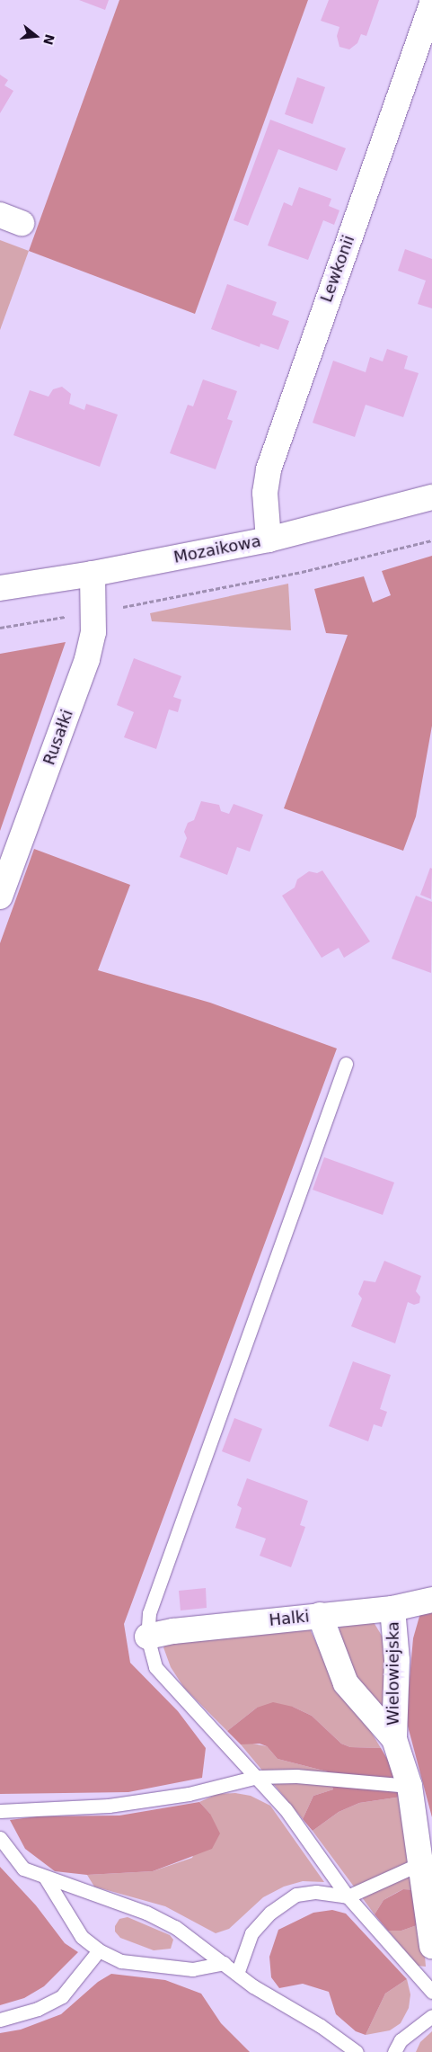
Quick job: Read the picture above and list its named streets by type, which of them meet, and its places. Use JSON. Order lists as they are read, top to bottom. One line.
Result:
{"streets":{"street":["Lewkonii","Mozaikowa","Rusałki","Halki","Wielowiejska"]},"crossings":[["Lewkonii","Mozaikowa"],["Mozaikowa","Rusałki"],["Halki","Wielowiejska"]],"north":"right"}
